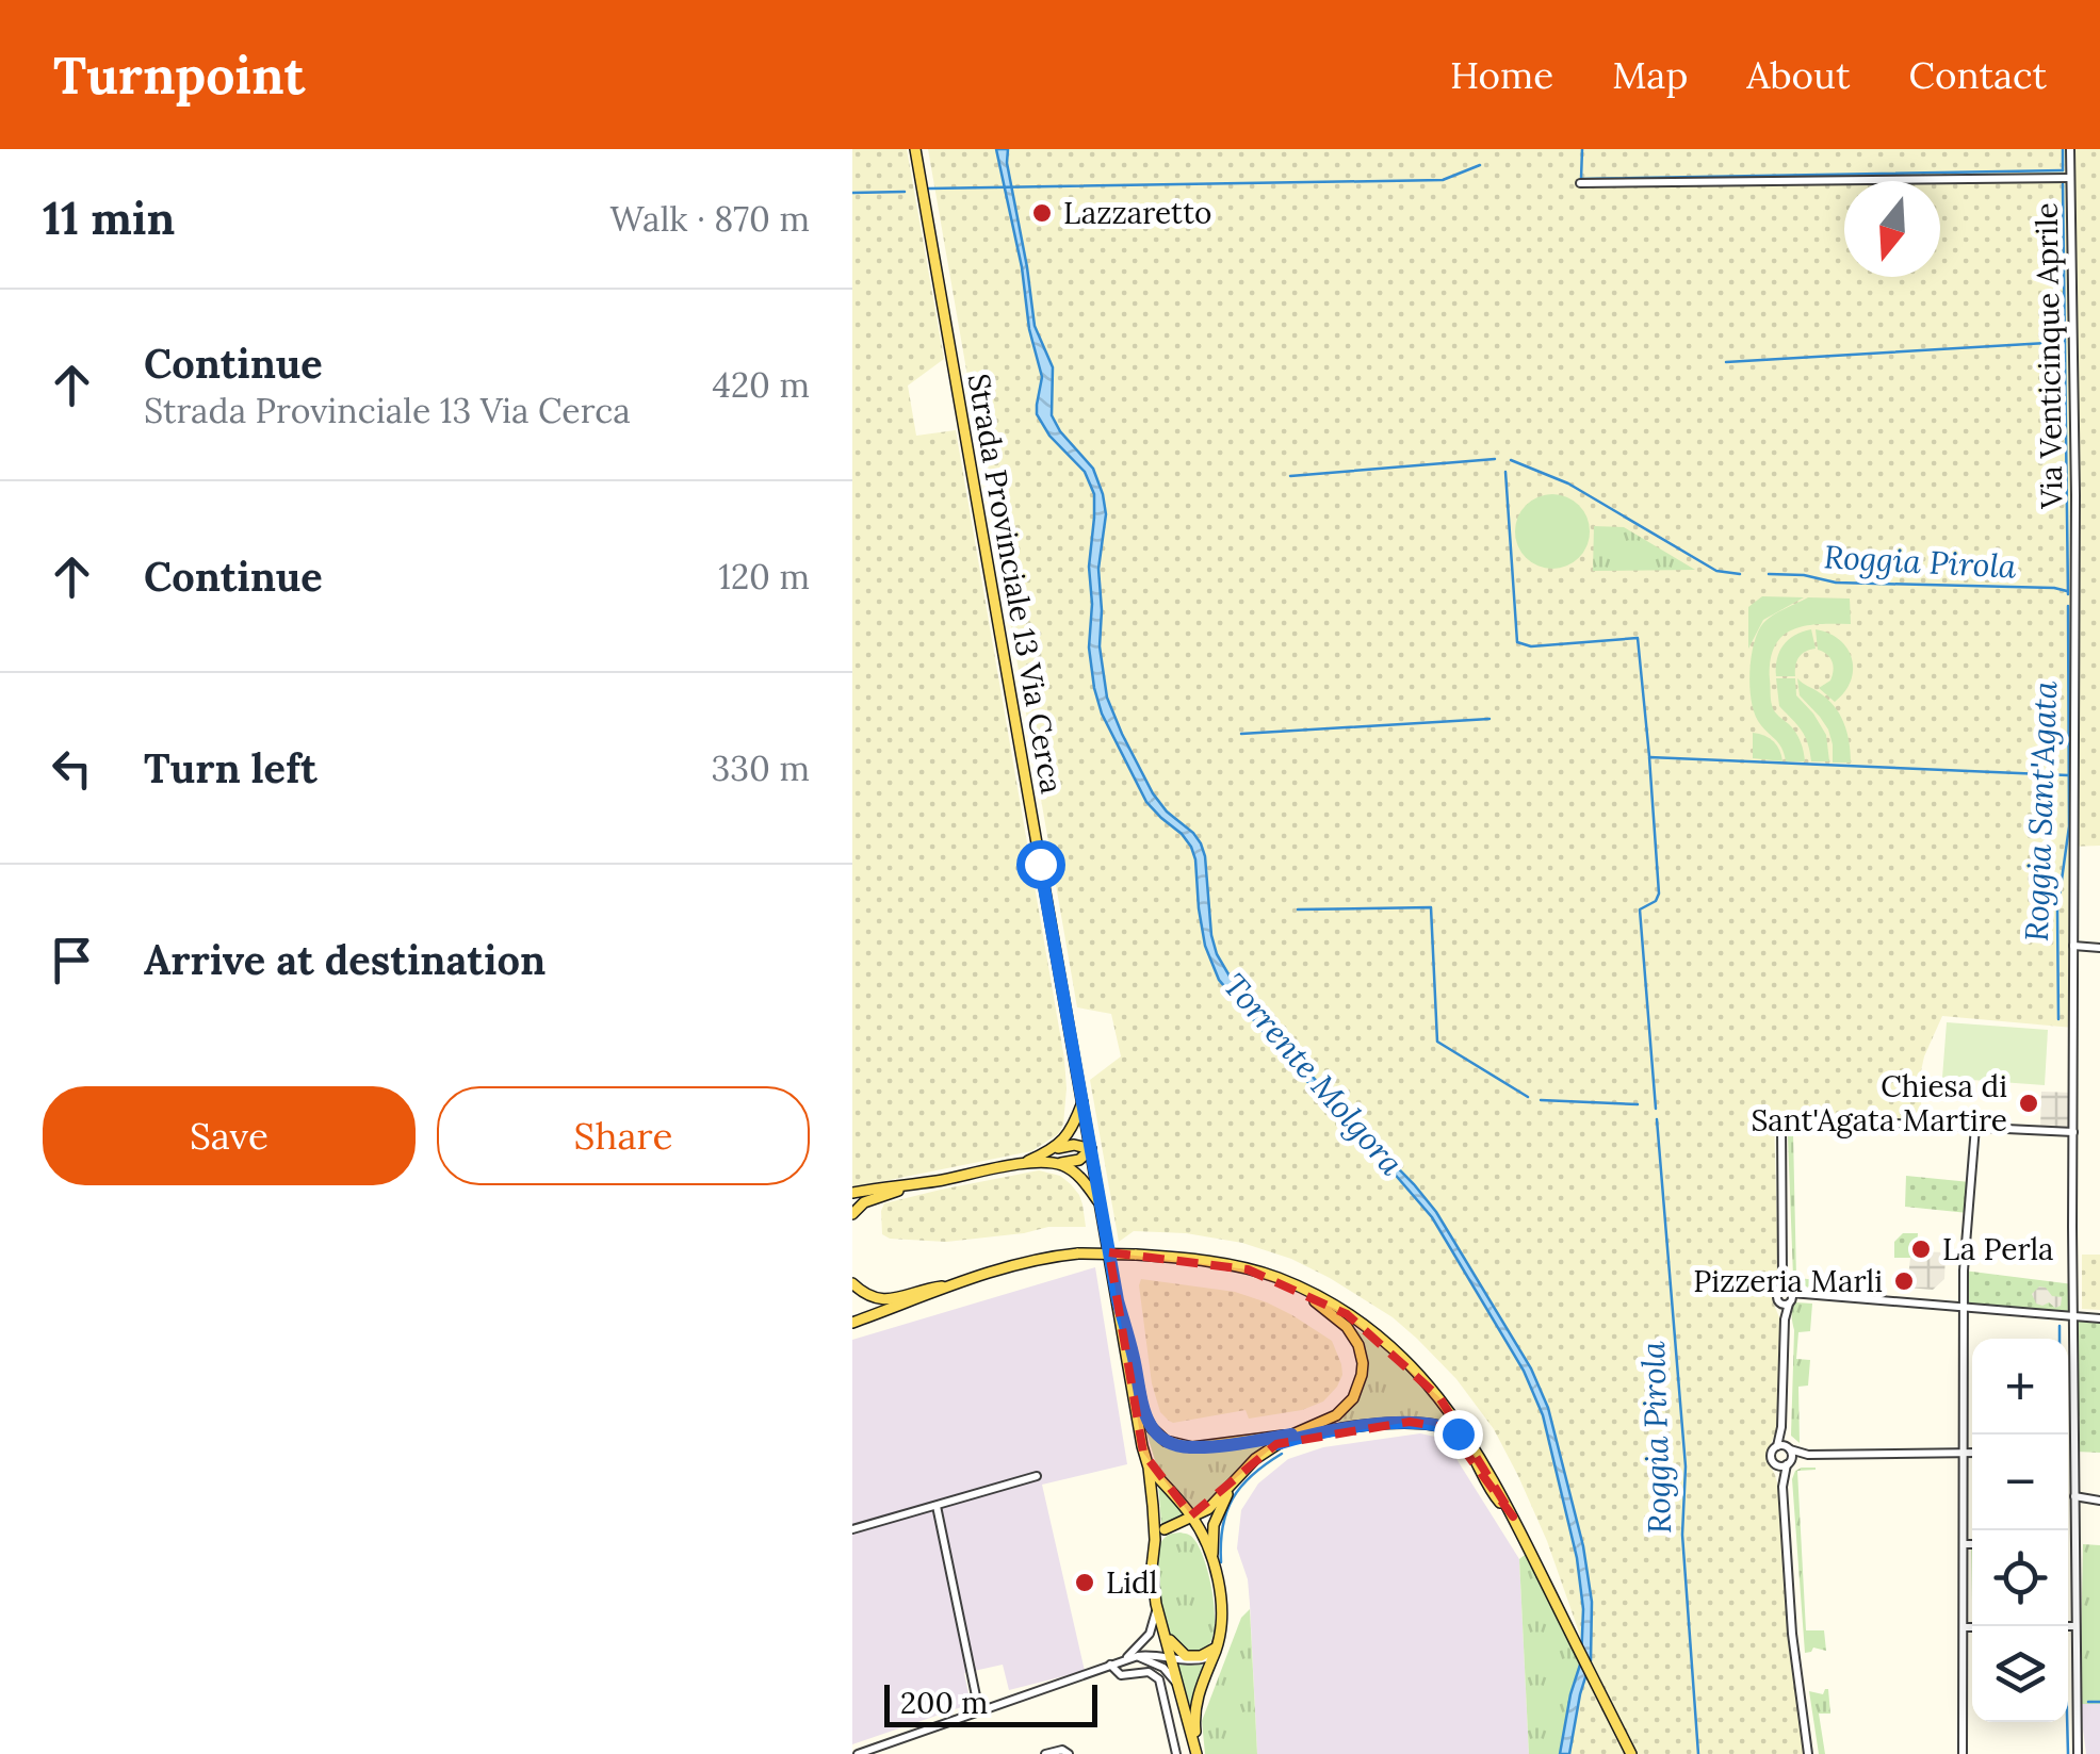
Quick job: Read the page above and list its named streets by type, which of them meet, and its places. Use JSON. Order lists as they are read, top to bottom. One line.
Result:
{"streets":{"main road":["Strada Provinciale 13 Via Cerca"],"street":["Via Venticinque Aprile"]},"water":["Roggia Pirola","Roggia Sant'Agata","Torrente Molgora"],"places":["Lazzaretto","Chiesa di Sant'Agata Martire","La Perla","Pizzeria Marli","Lidl"],"scale_bar":"200 m","north":"bottom","page":{"header":"Turnpoint","nav":["Home","Map","About","Contact"],"heading":["11 min","Walk · 870 m"],"list":[["Continue","Strada Provinciale 13 Via Cerca","420 m"],["Continue","120 m"],["Turn left","330 m"],"Arrive at destination"],"buttons":["Save","Share"],"map_buttons":["+","−"],"scale":"200 m"}}
